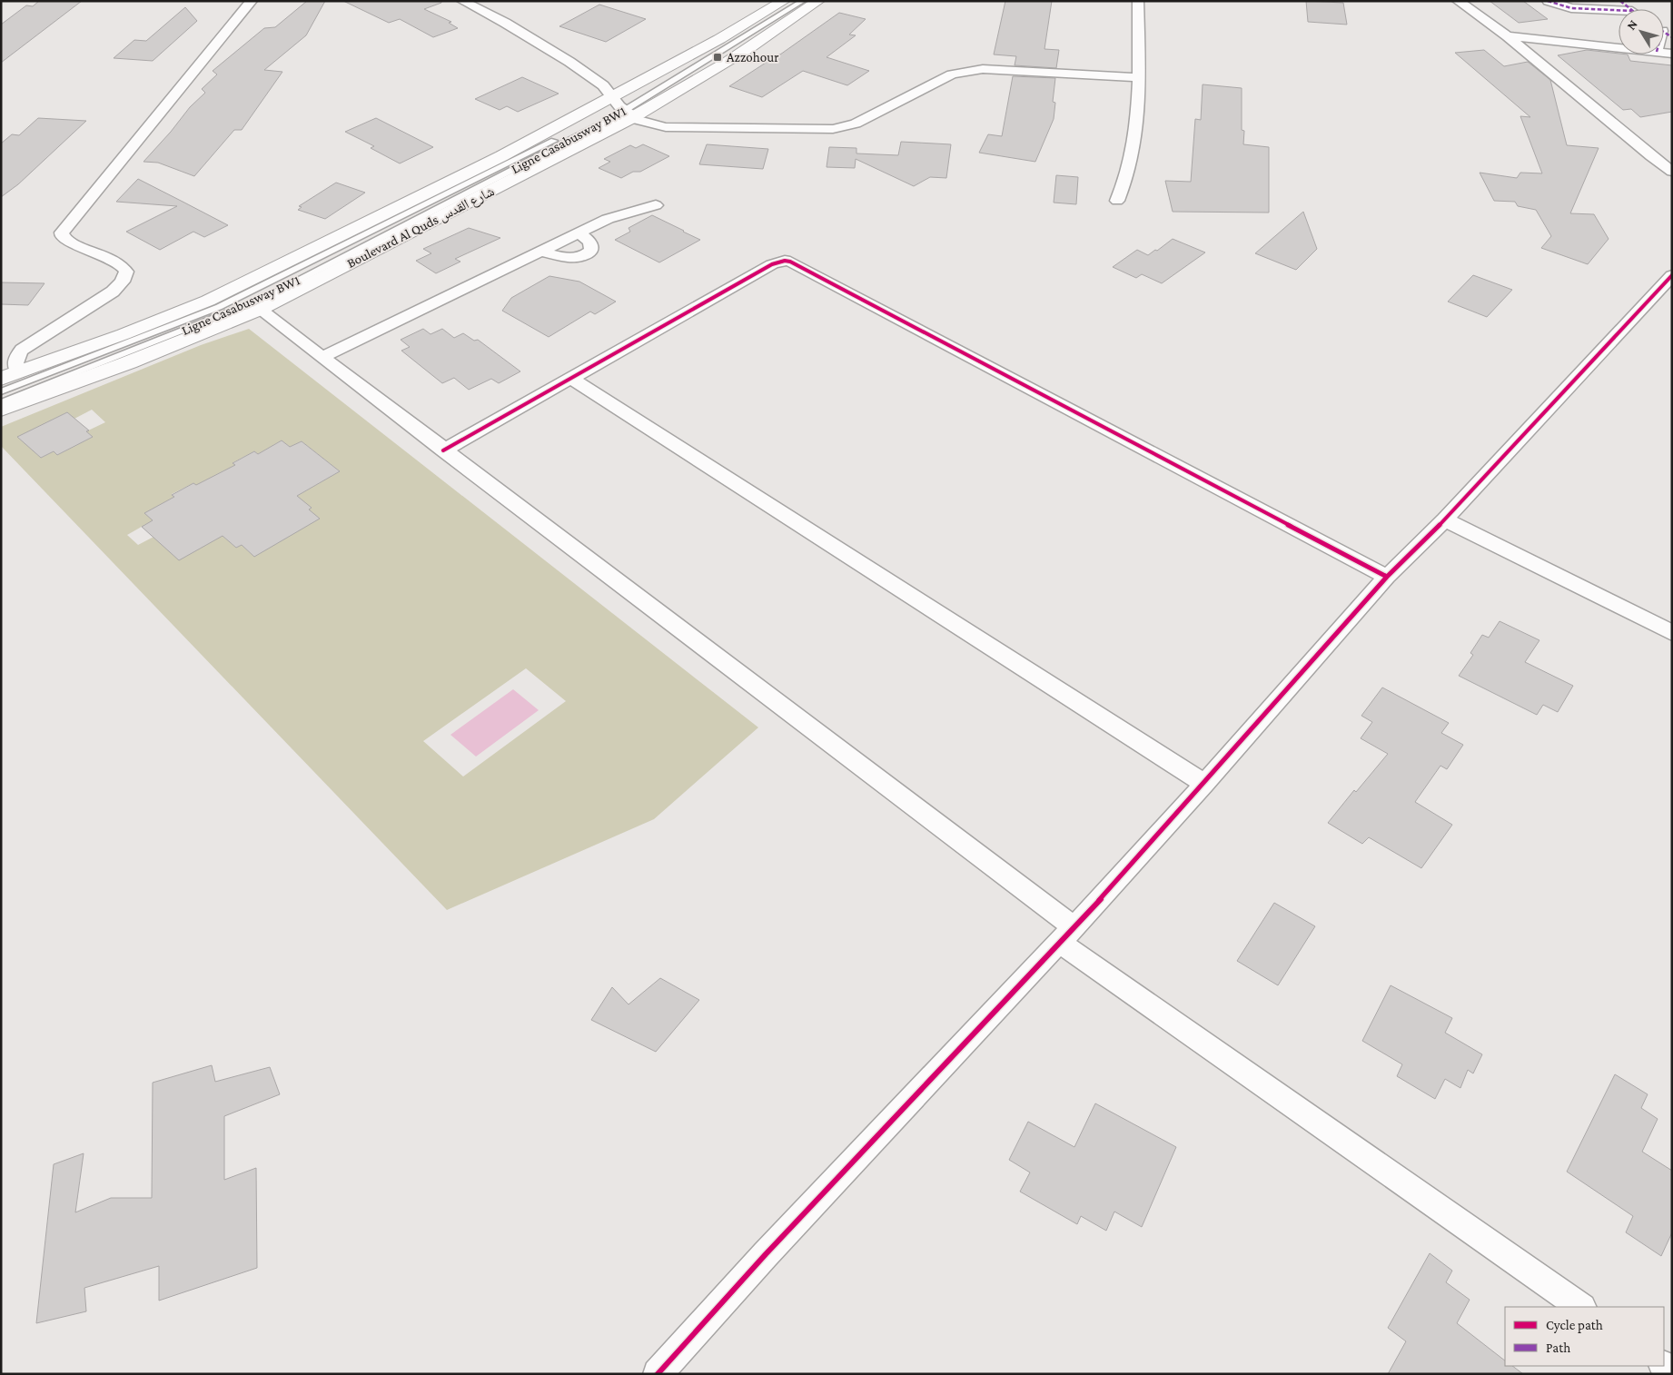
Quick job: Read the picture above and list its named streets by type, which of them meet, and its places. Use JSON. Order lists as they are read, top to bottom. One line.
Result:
{"streets":{"main road":["Boulevard Al Quds شارع القدس"],"lane":["Ligne Casabusway BW1"]},"crossings":[["Ligne Casabusway BW1","Boulevard Al Quds شارع القدس"]],"places":{"transit":["Azzohour"]},"legend":["Cycle path","Path"],"north":"top left"}
